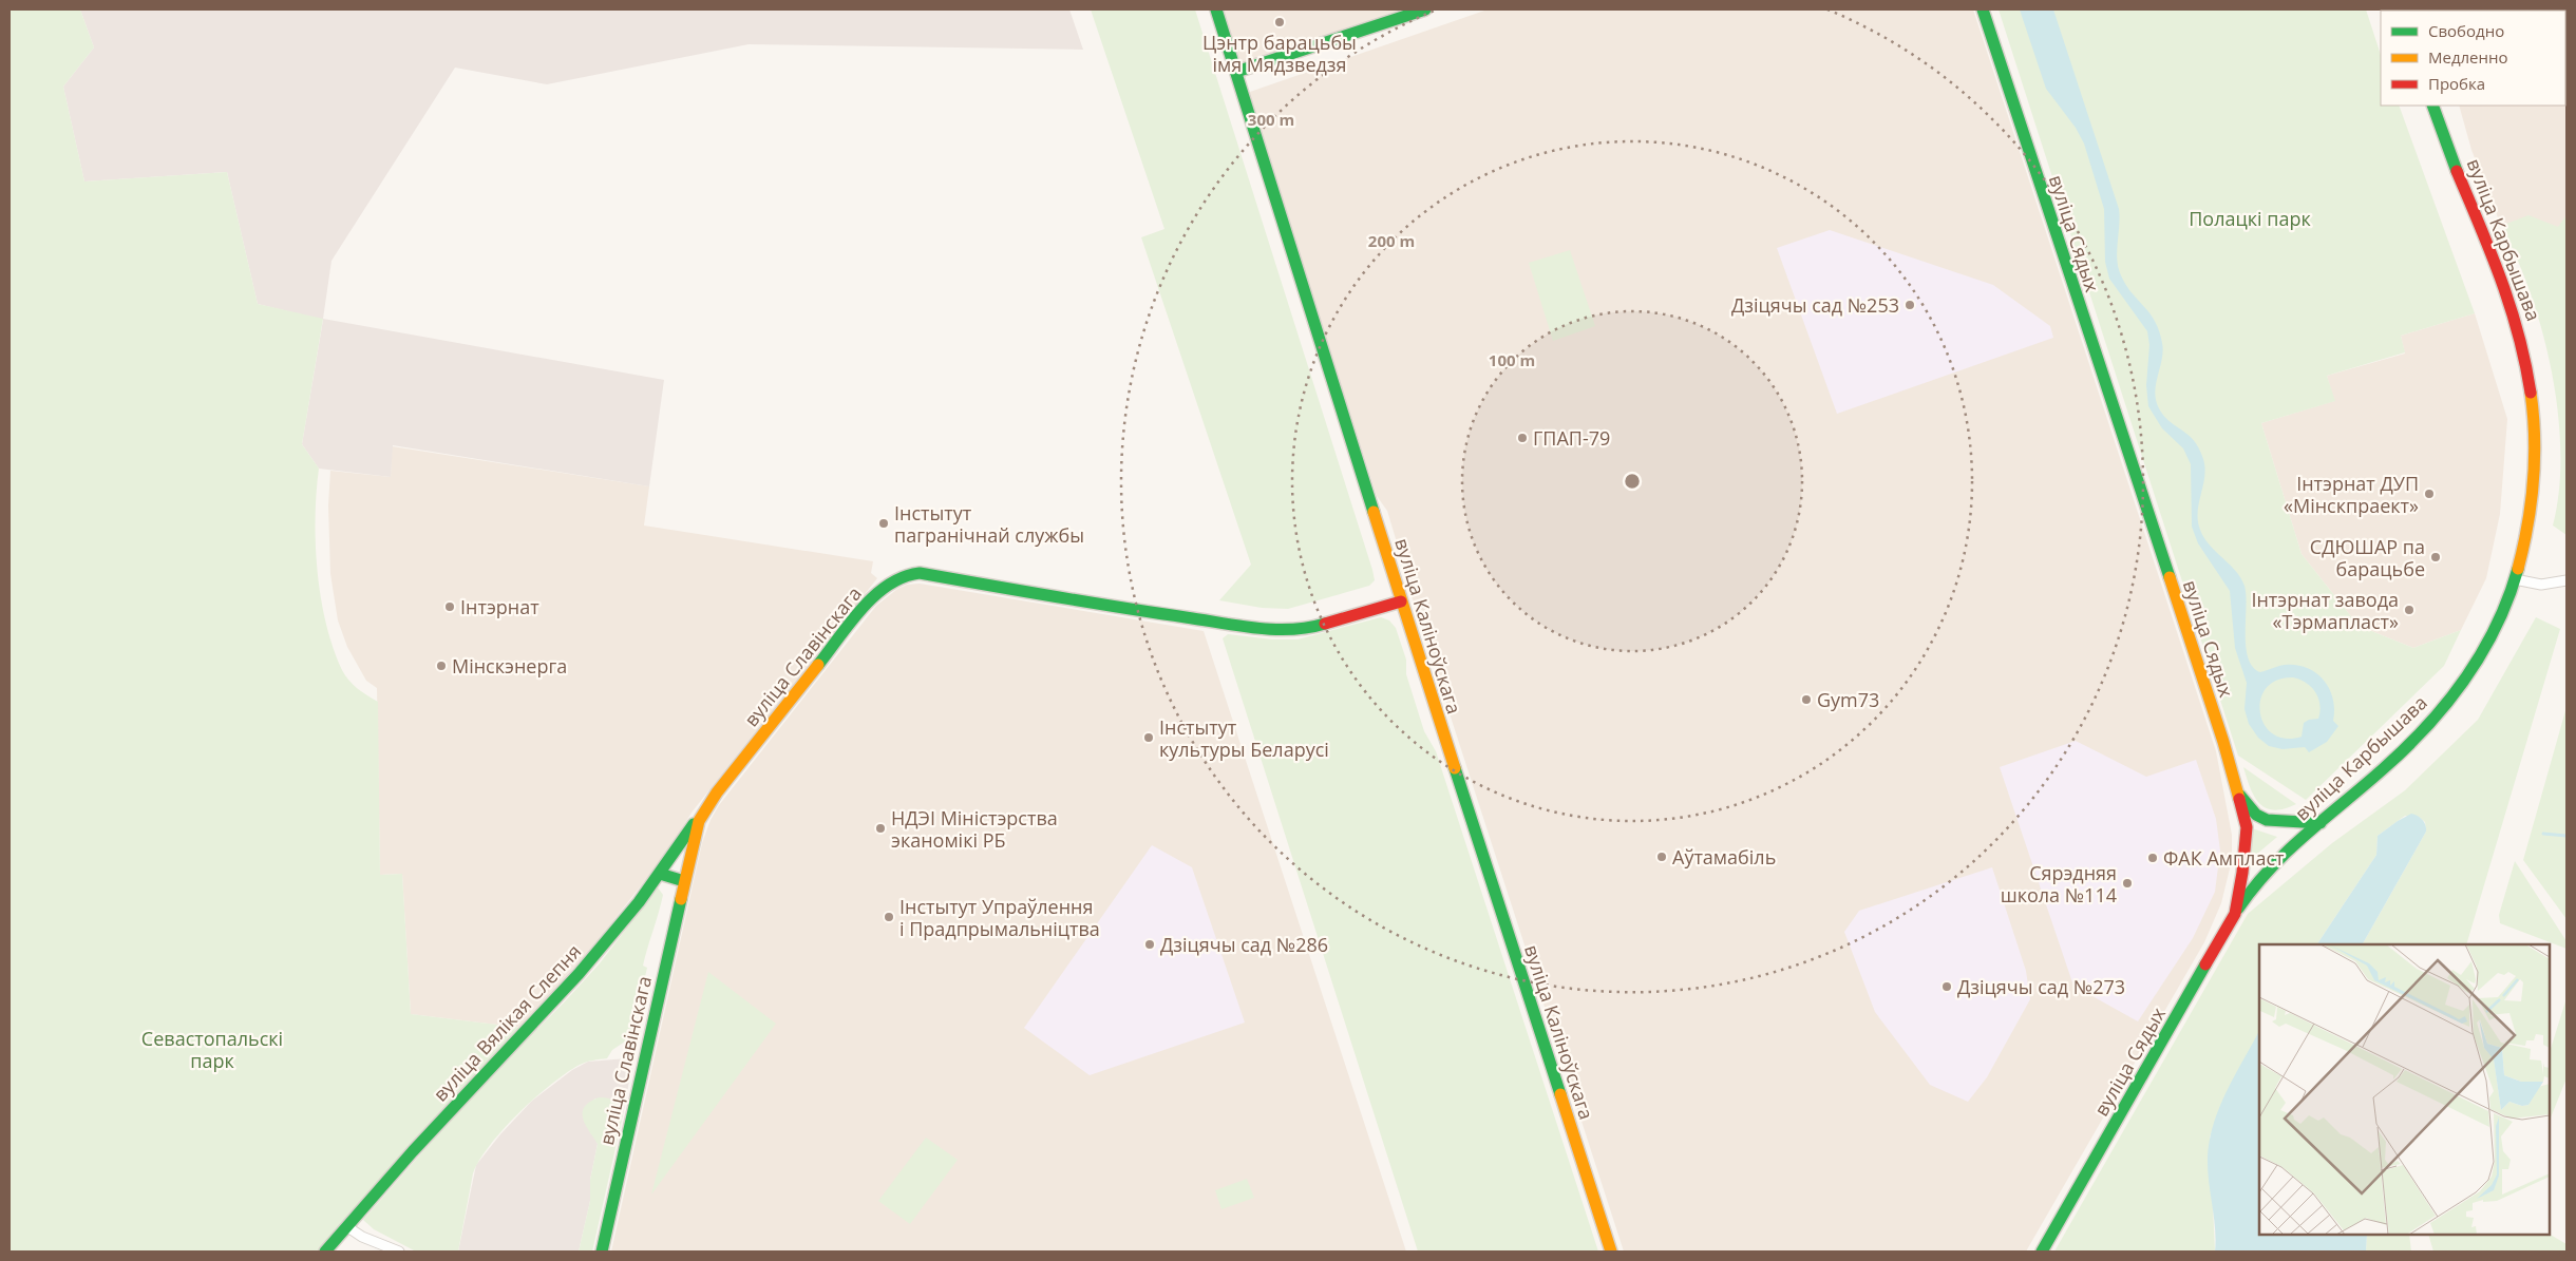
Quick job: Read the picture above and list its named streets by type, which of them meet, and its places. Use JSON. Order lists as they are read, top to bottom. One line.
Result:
{"streets":{"street":["вуліца Сядых","вуліца Карбышава","вуліца Каліноўскага","вуліца Славінскага","вуліца Вялікая Слепня"]},"crossings":[["вуліца Сядых","вуліца Карбышава"],["вуліца Каліноўскага","вуліца Славінскага"],["вуліца Славінскага","вуліца Вялікая Слепня"]],"parks":["Полацкі парк","Севастопальскі парк"],"places":["Цэнтр барацьбы імя Мядзведзя","Дзіцячы сад №253","ГПАП-79","Інтэрнат ДУП «Мінскпраект»","Інстытут пагранічнай службы","СДЮШАР па барацьбе","Інтэрнат","Інтэрнат завода «Тэрмапласт»","Мінскэнерга","Gym73","Інстытут культуры Беларусі","НДЭІ Міністэрства эканомікі РБ","Аўтамабіль","ФАК Ампласт","Сярэдняя школа №114","Інстытут Упраўлення і Прадпрымальніцтва","Дзіцячы сад №286","Дзіцячы сад №273"],"legend":["Свободно","Медленно","Пробка"],"rings":["300 m","200 m","100 m"]}
